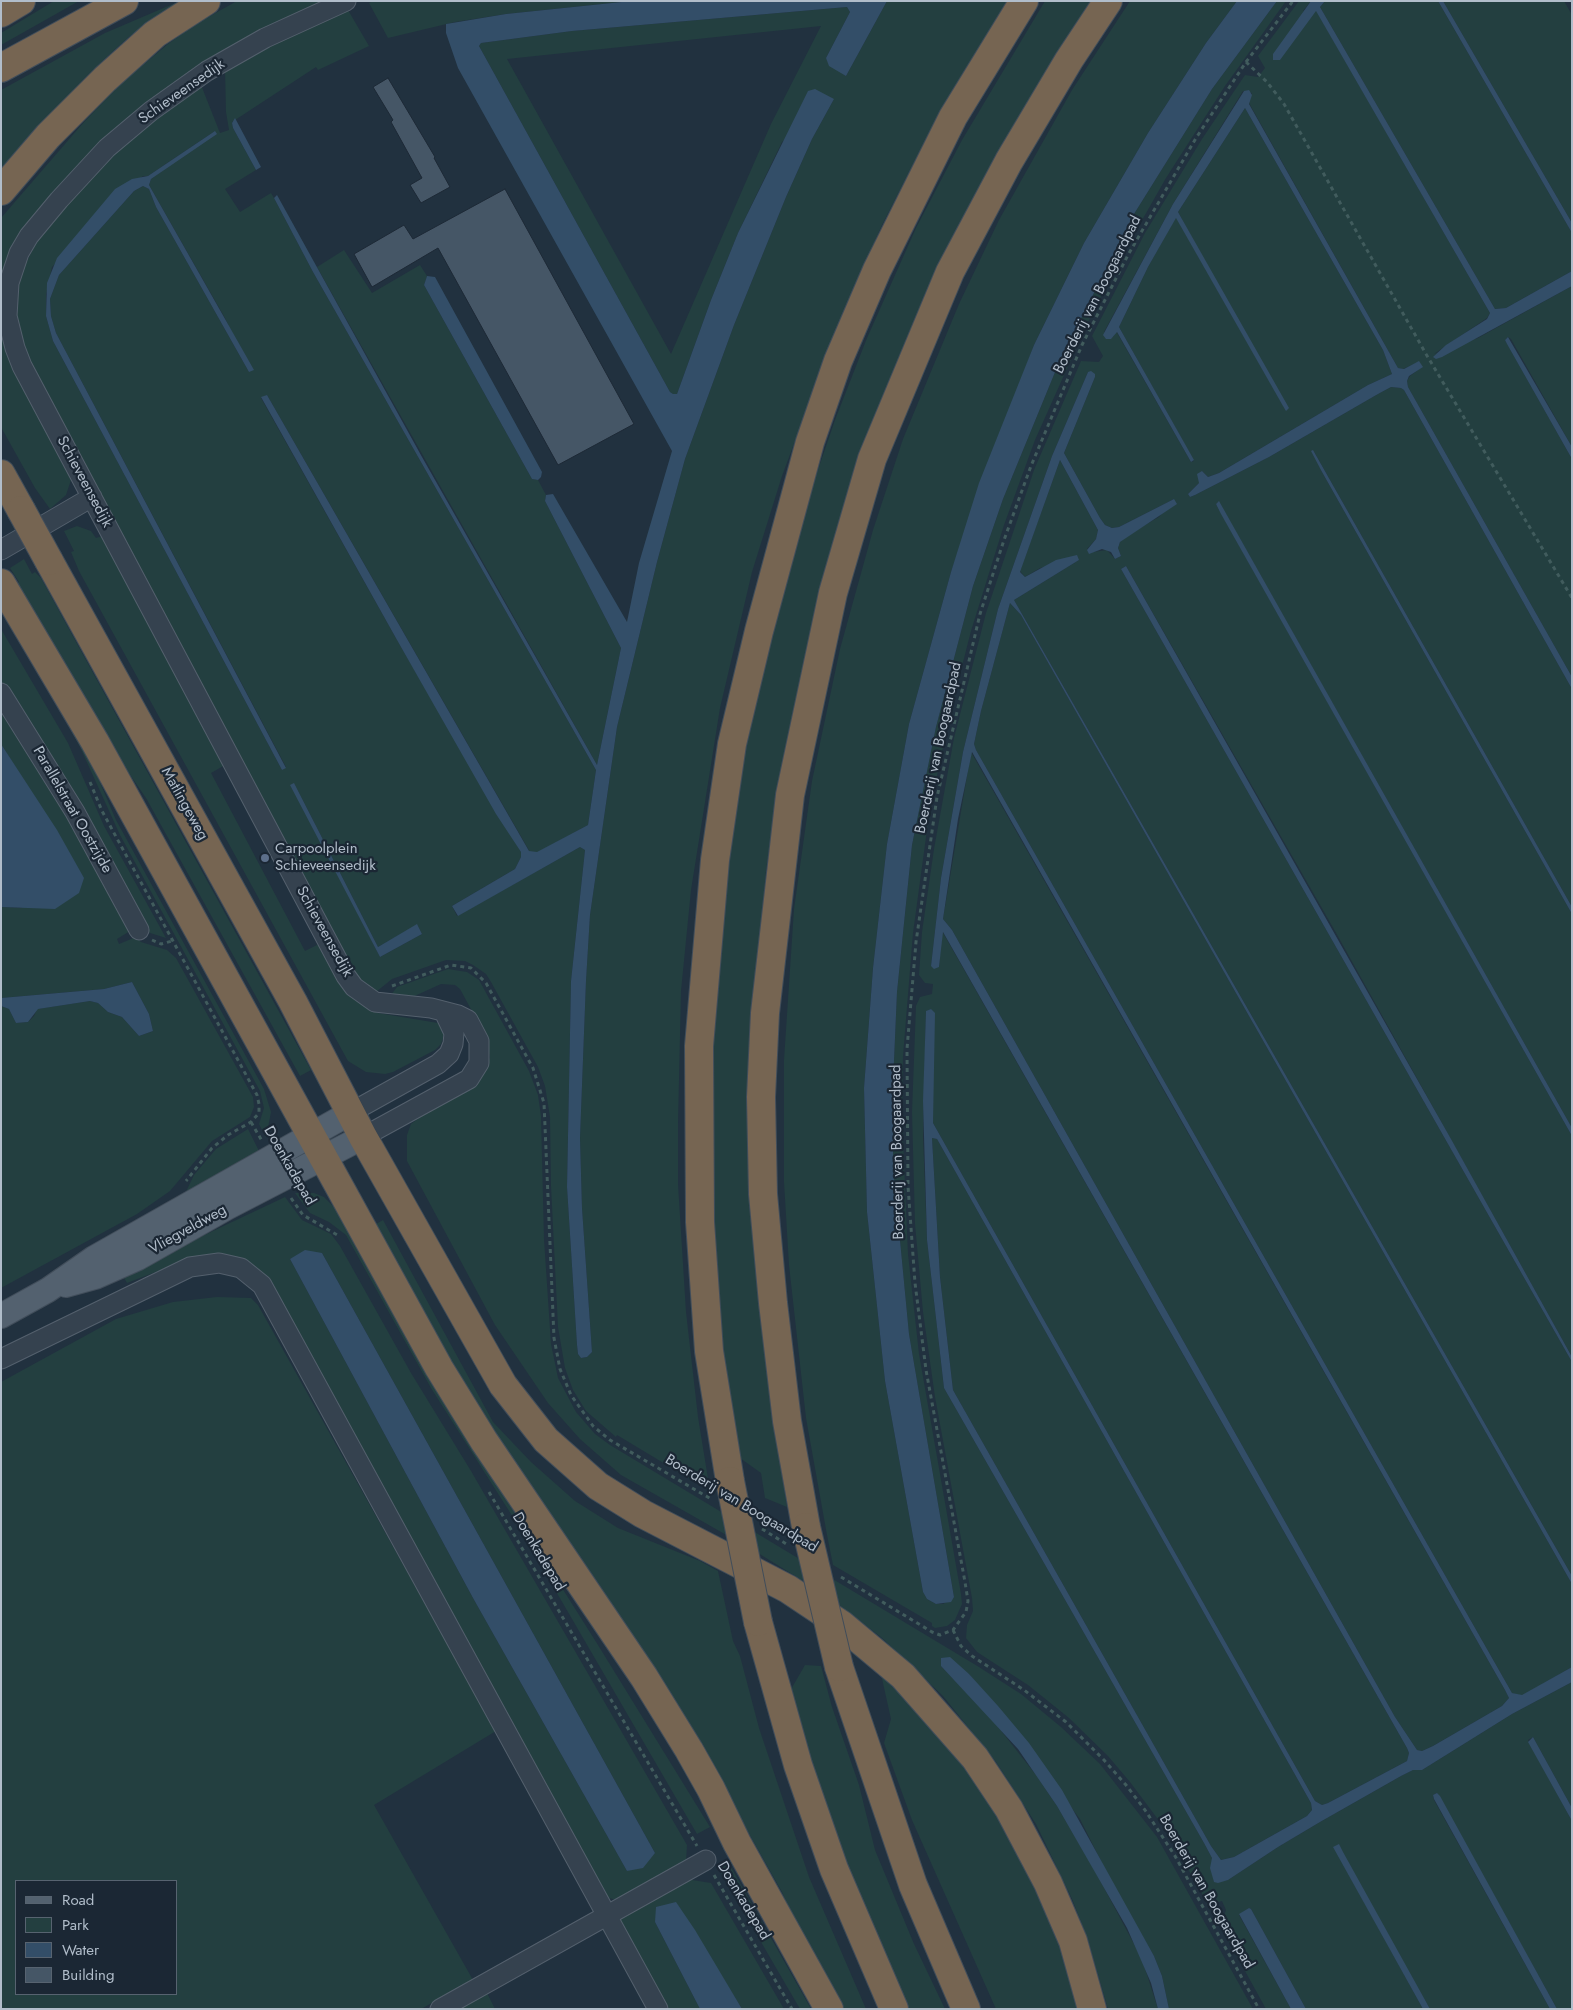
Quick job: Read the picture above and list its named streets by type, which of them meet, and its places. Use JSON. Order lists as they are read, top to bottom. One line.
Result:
{"streets":{"highway":["Matlingeweg"],"main road":["Vliegveldweg"],"street":["Schieveensedijk","Parallelstraat Oostzijde"],"path":["Boerderij van Boogaardpad","Doenkadepad"]},"crossings":[["Schieveensedijk","Boerderij van Boogaardpad"],["Schieveensedijk","Matlingeweg"],["Schieveensedijk","Vliegveldweg"],["Matlingeweg","Vliegveldweg"],["Doenkadepad","Vliegveldweg"]],"places":["Carpoolplein Schieveensedijk"],"legend":["Road","Park","Water","Building"]}
